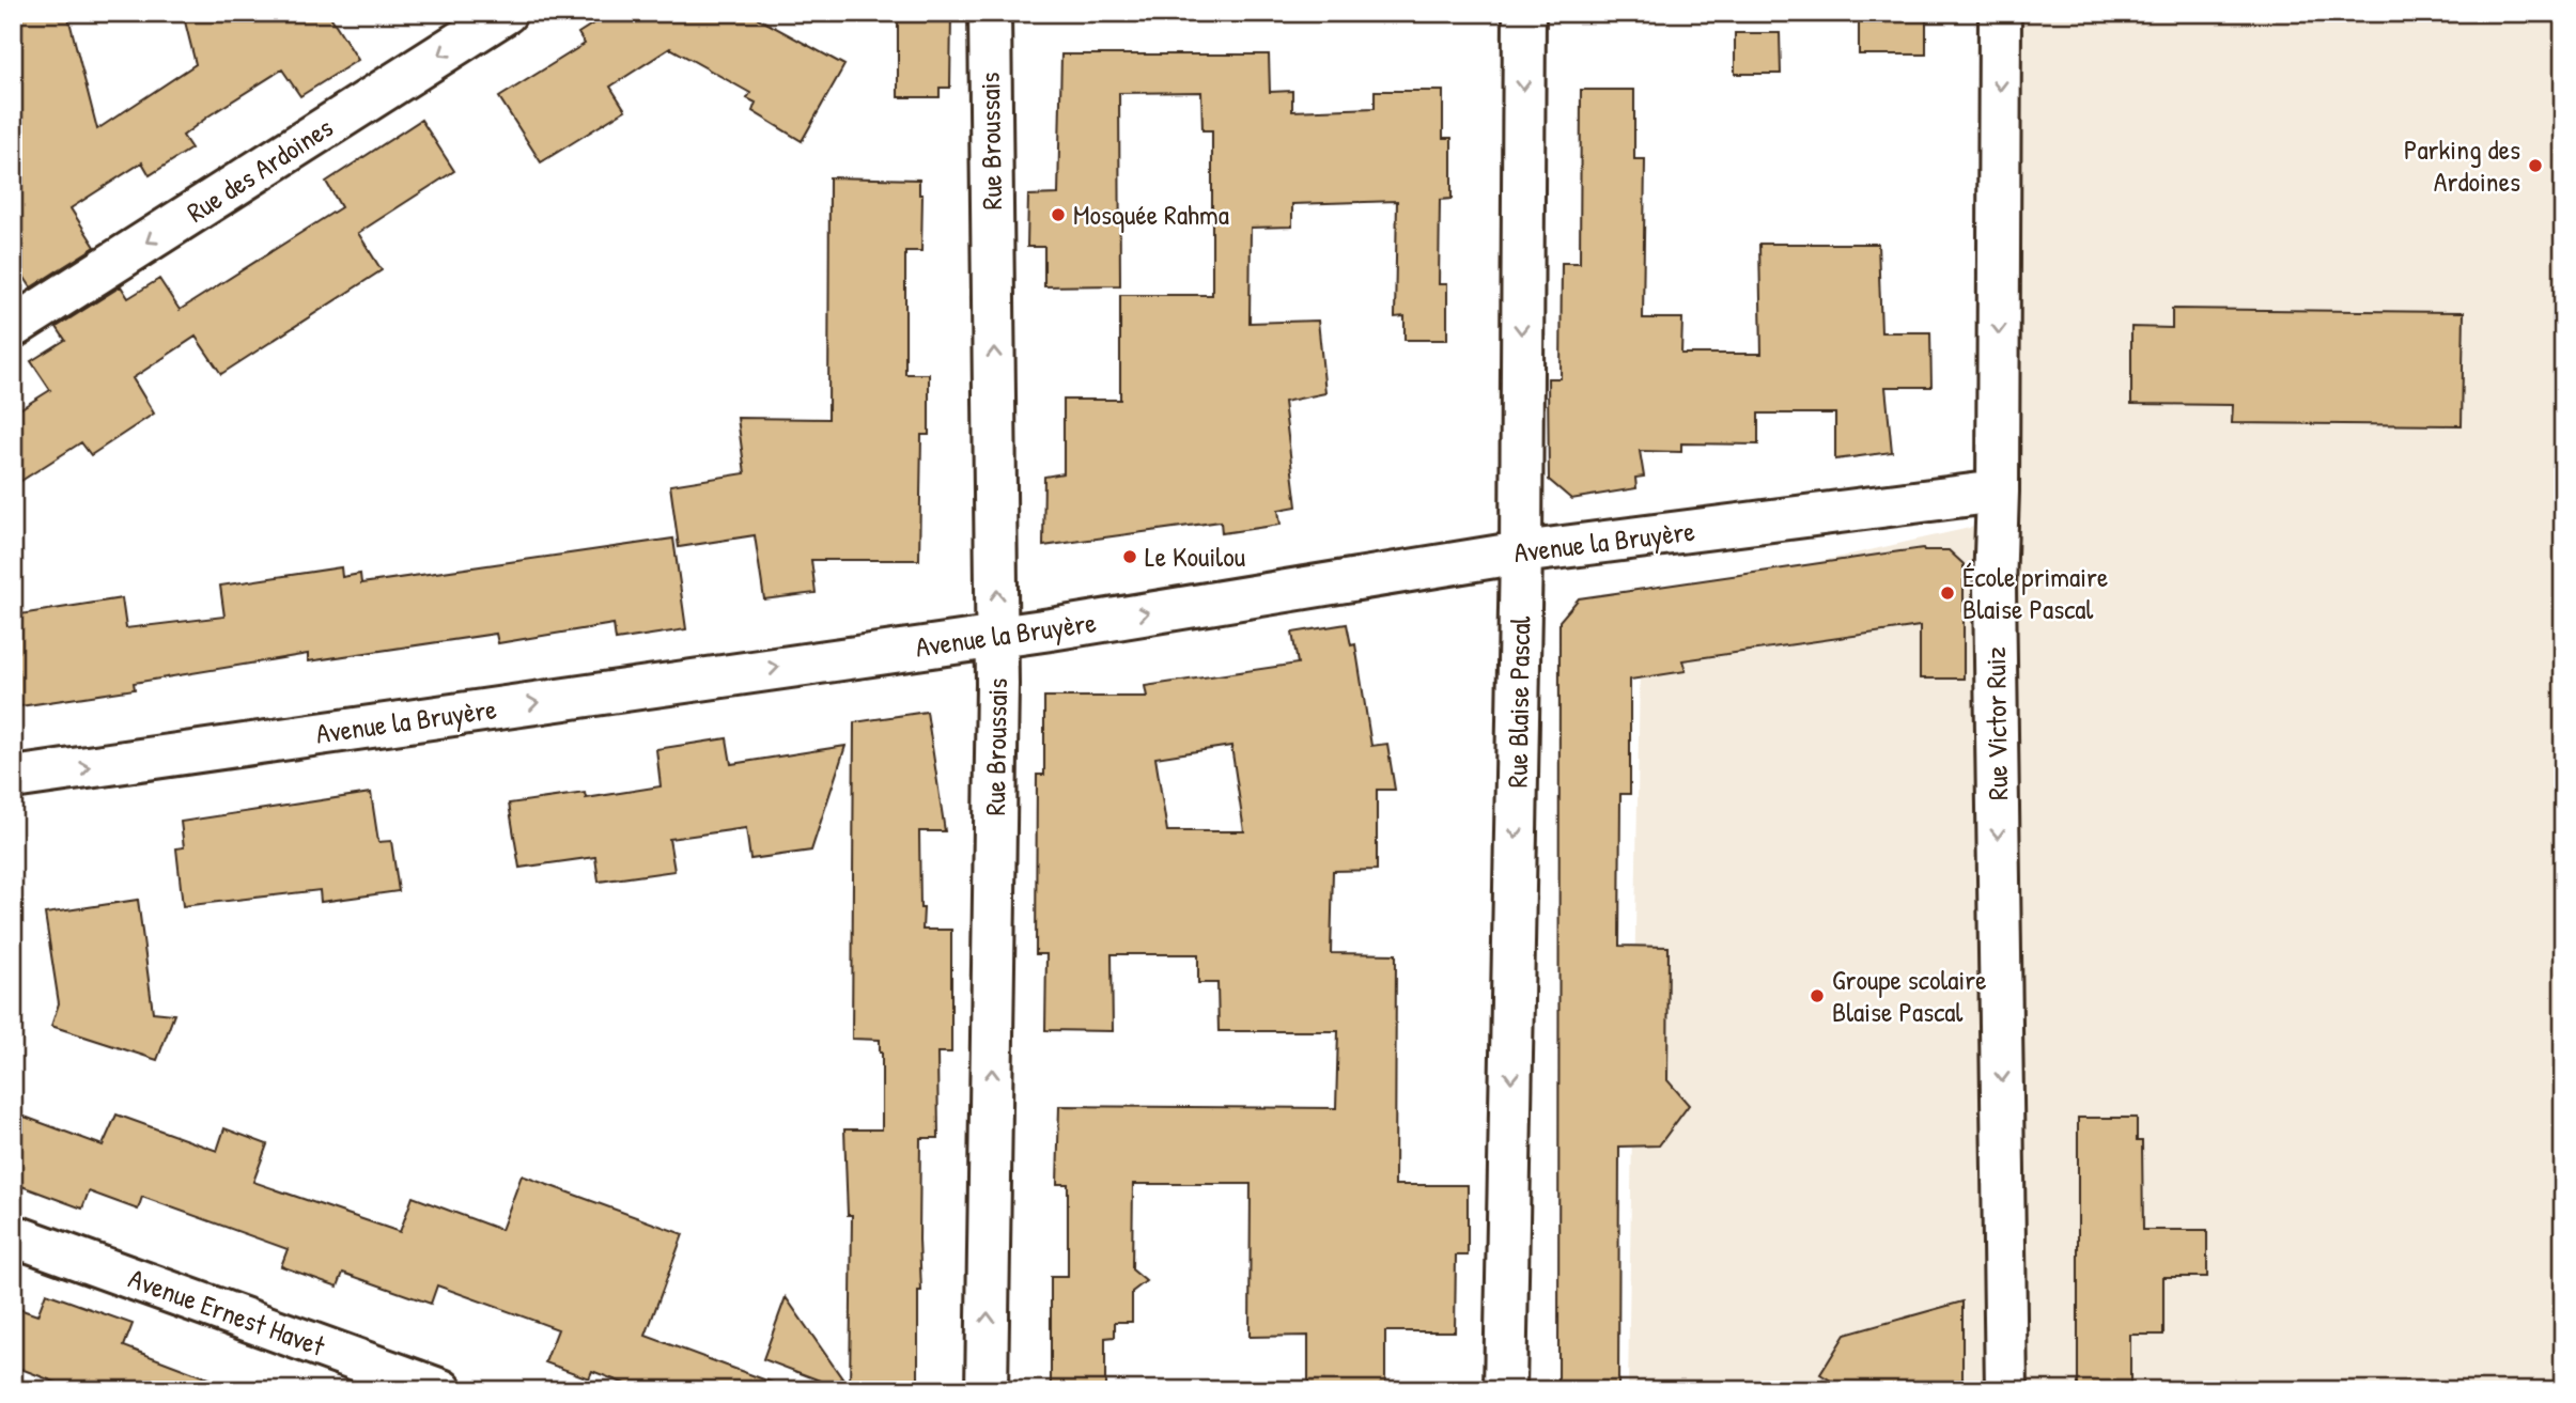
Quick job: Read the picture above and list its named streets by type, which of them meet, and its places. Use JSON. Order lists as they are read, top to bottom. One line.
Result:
{"streets":{"street":["Rue Broussais","Rue des Ardoines","Avenue la Bruyère","Rue Blaise Pascal","Rue Victor Ruiz","Avenue Ernest Havet"]},"crossings":[["Rue Broussais","Avenue la Bruyère"],["Avenue la Bruyère","Rue Blaise Pascal"],["Avenue la Bruyère","Rue Victor Ruiz"]],"one_way":["Rue Broussais","Rue des Ardoines","Avenue la Bruyère","Rue Blaise Pascal","Rue Victor Ruiz"],"places":["Parking des Ardoines","Mosquée Rahma","Le Kouilou","École primaire Blaise Pascal","Groupe scolaire Blaise Pascal"]}
